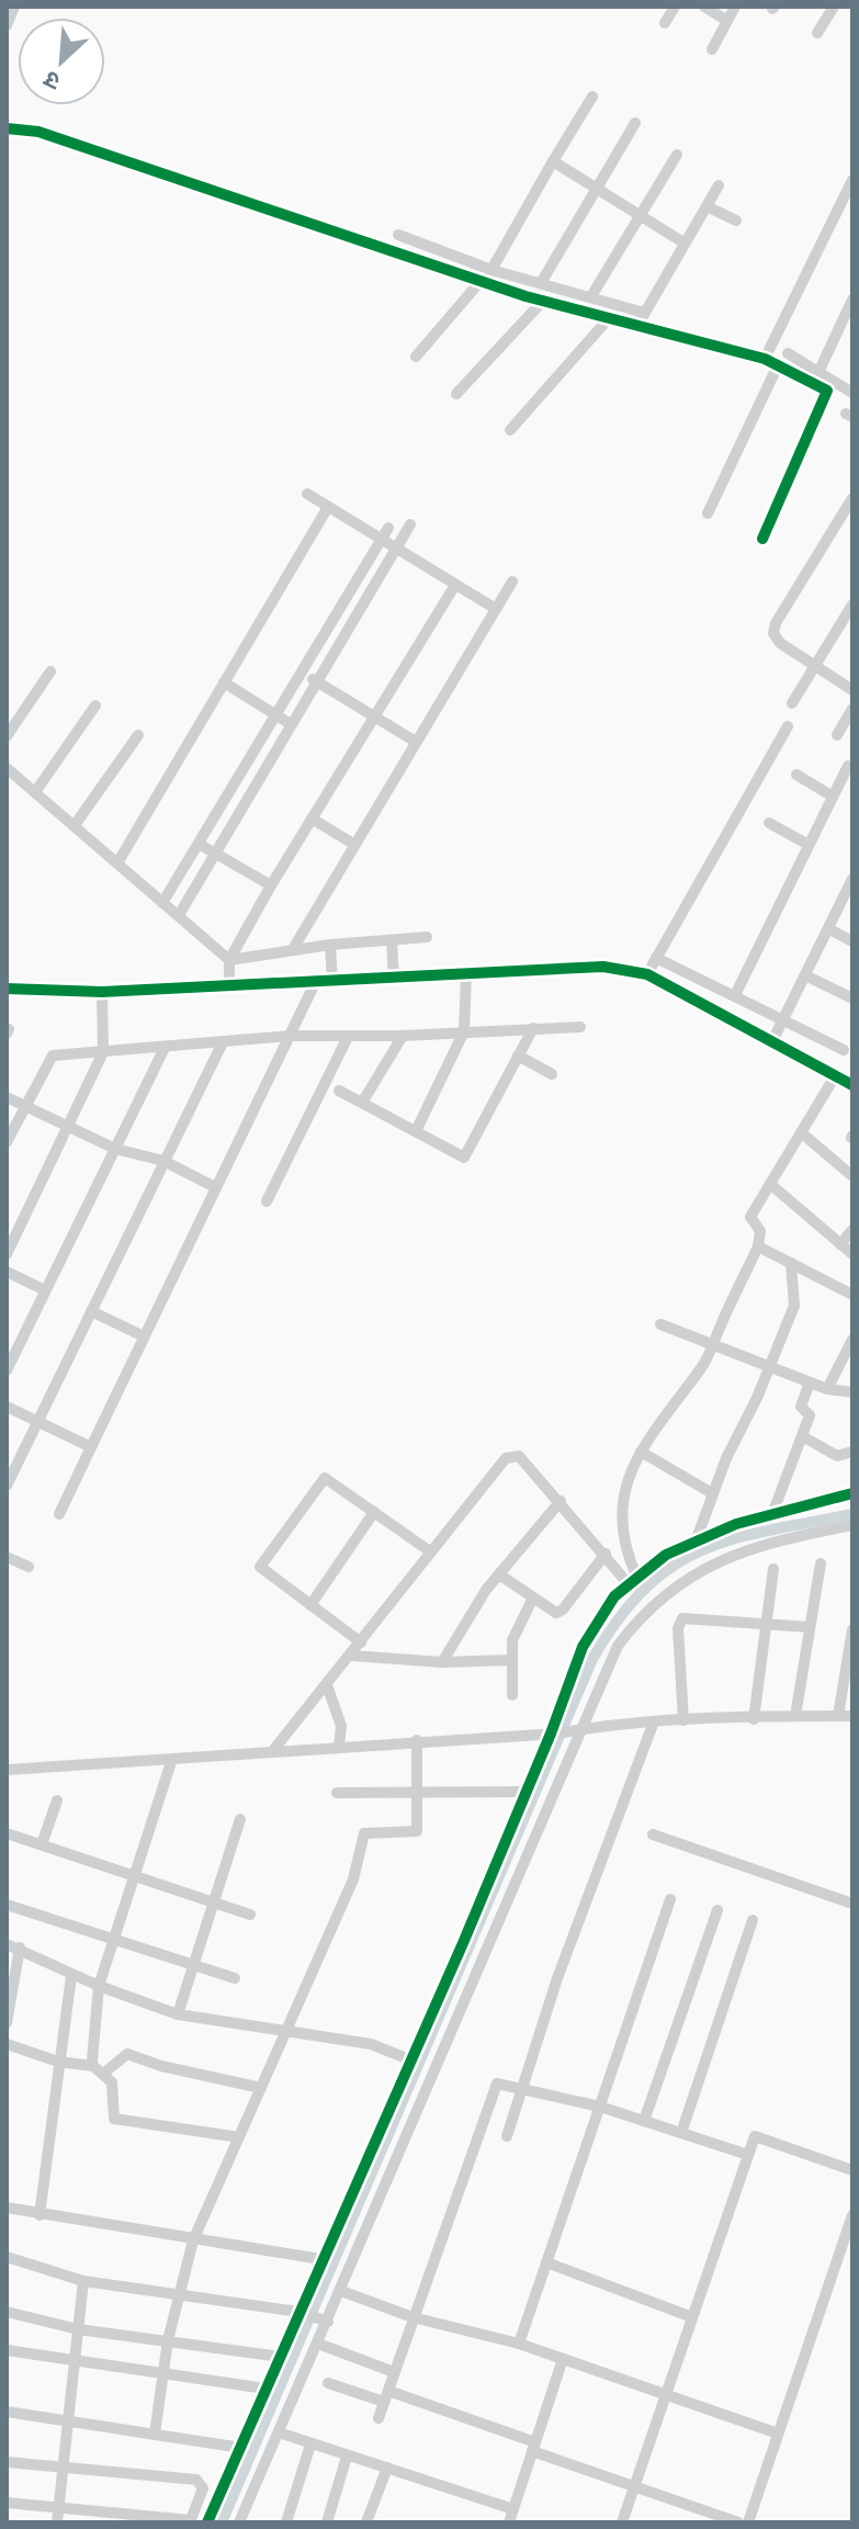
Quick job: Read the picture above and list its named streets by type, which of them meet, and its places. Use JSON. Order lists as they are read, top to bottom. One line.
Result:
{"north":"bottom left"}
